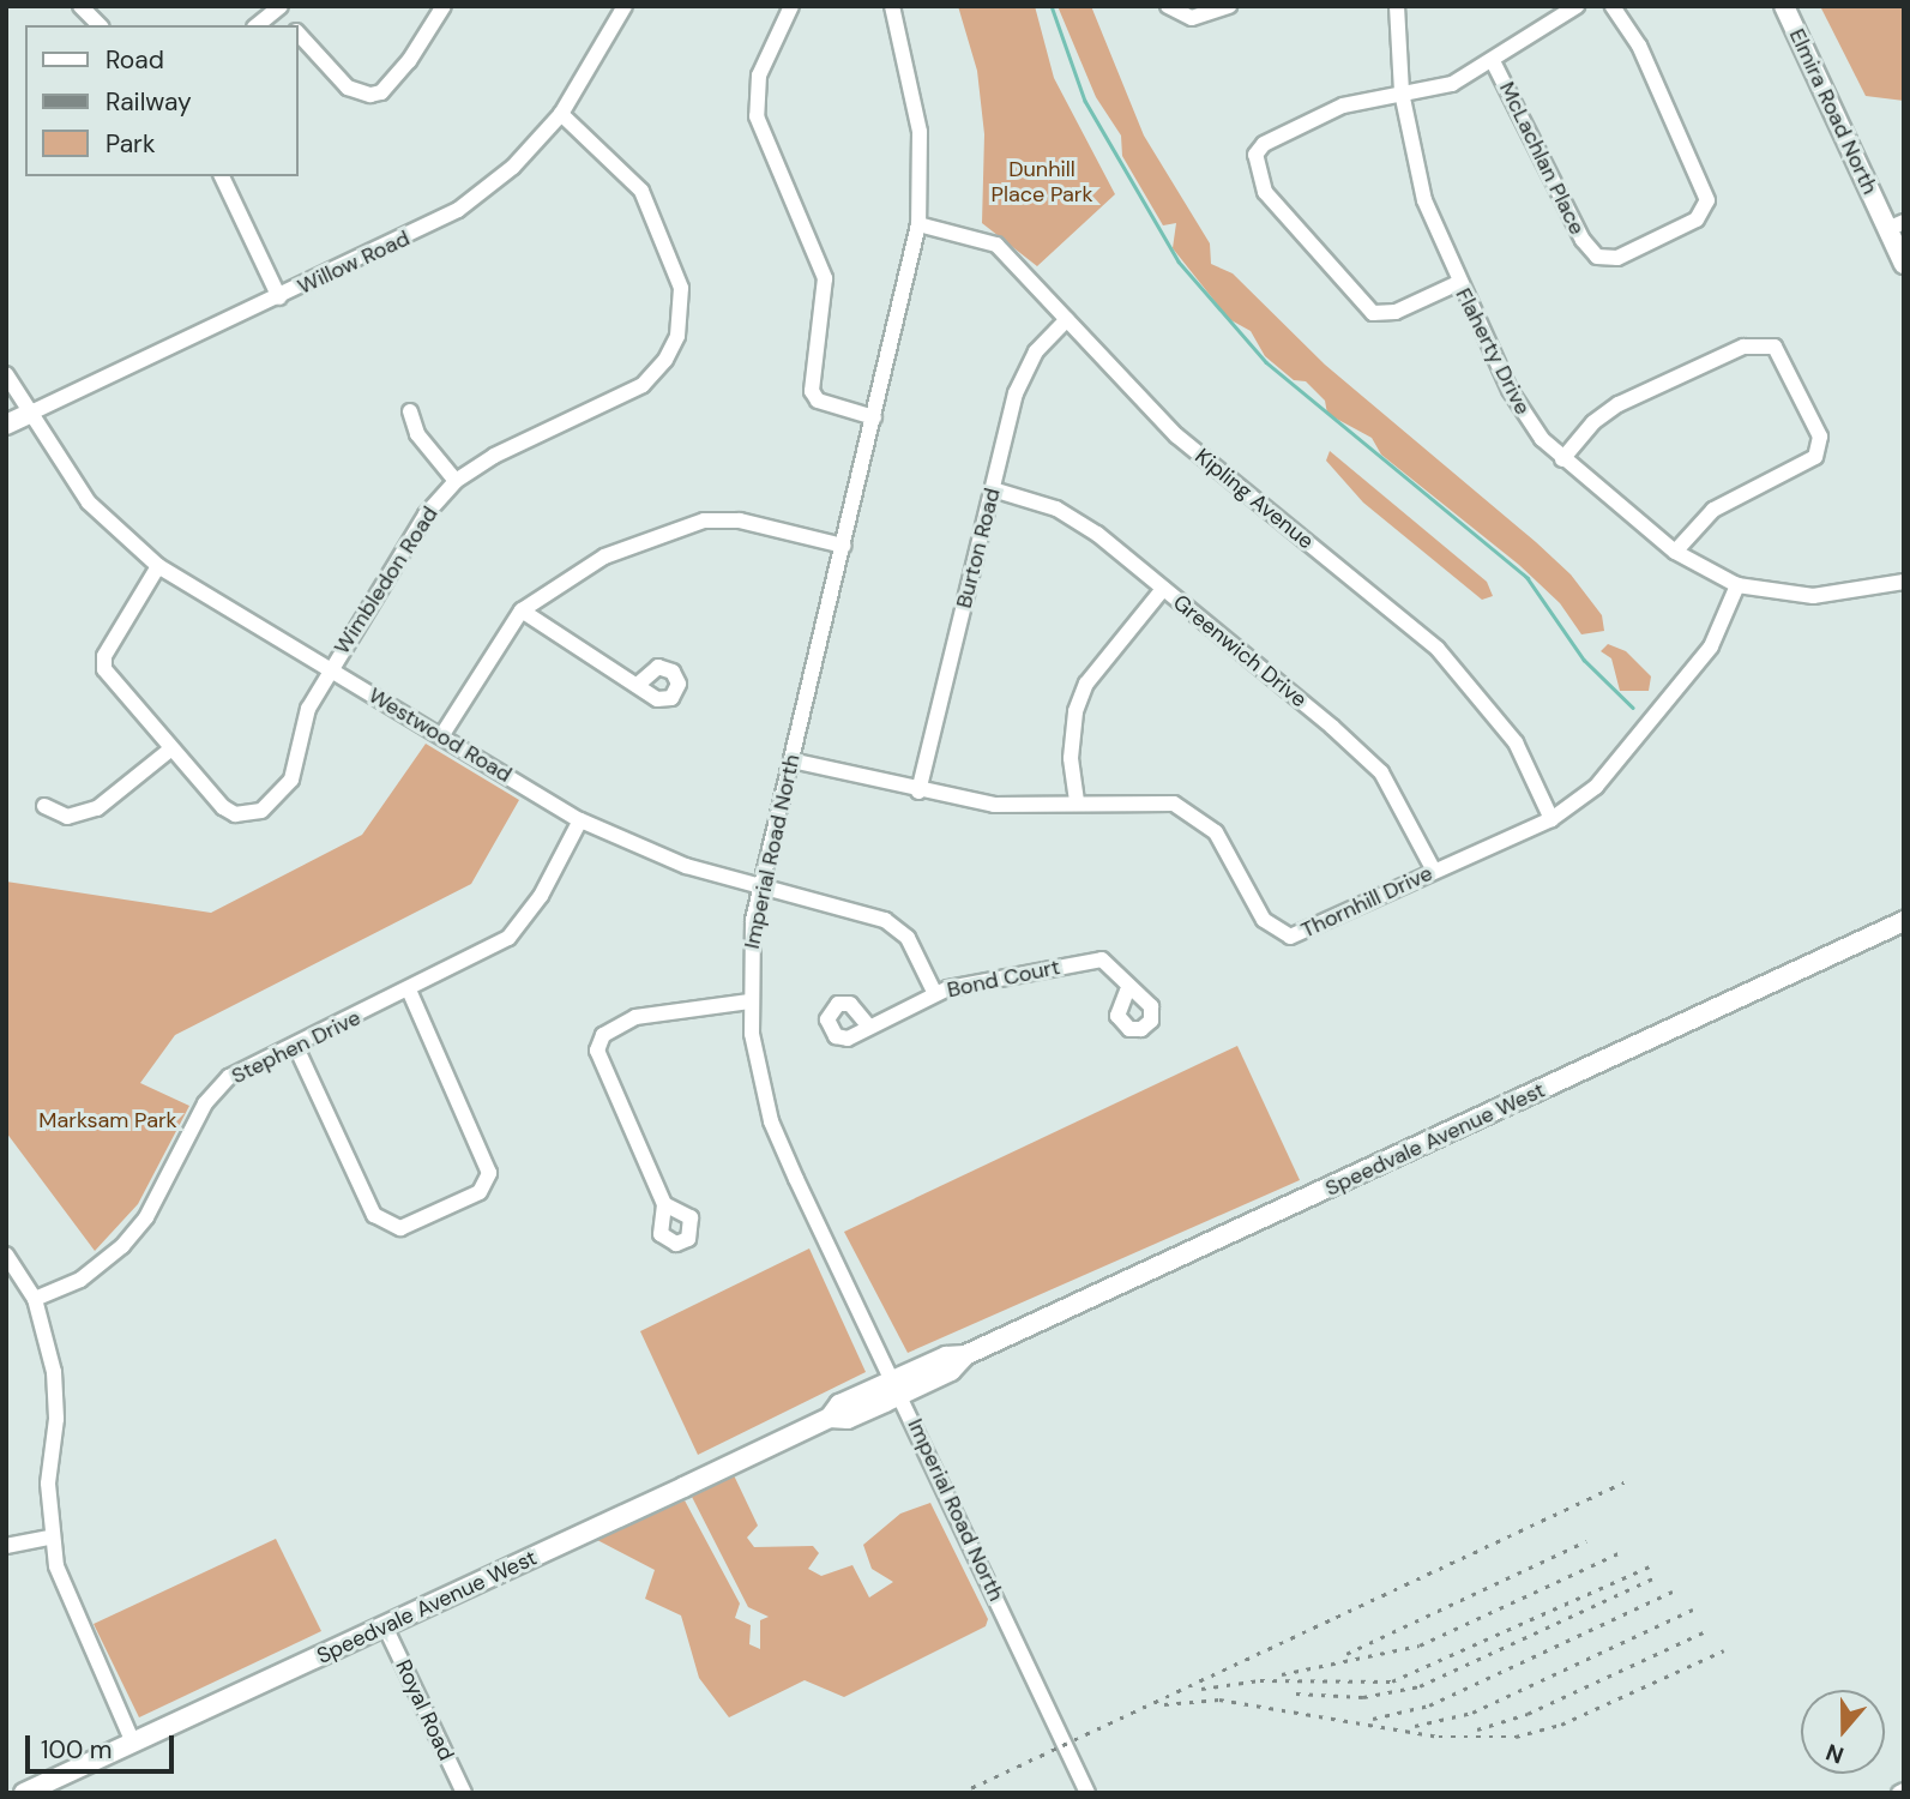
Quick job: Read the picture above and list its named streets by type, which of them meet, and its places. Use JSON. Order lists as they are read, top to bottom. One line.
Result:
{"streets":{"main road":["Elmira Road North","Willow Road","Speedvale Avenue West"],"street":["McLachlan Place","Flaherty Drive","Kipling Avenue","Burton Road","Wimbledon Road","Greenwich Drive","Westwood Road","Imperial Road North","Thornhill Drive","Bond Court","Stephen Drive","Royal Road"]},"crossings":[["McLachlan Place","Flaherty Drive"],["Willow Road","Wimbledon Road"],["Willow Road","Westwood Road"],["Flaherty Drive","Thornhill Drive"],["Kipling Avenue","Burton Road"],["Kipling Avenue","Imperial Road North"],["Kipling Avenue","Thornhill Drive"],["Burton Road","Greenwich Drive"],["Burton Road","Thornhill Drive"],["Wimbledon Road","Westwood Road"],["Greenwich Drive","Thornhill Drive"],["Westwood Road","Imperial Road North"],["Westwood Road","Bond Court"],["Westwood Road","Stephen Drive"],["Imperial Road North","Thornhill Drive"],["Imperial Road North","Speedvale Avenue West"],["Speedvale Avenue West","Royal Road"]],"parks":["Dunhill Place Park","Marksam Park"],"legend":["Road","Railway","Park"],"scale_bar":"100 m","north":"bottom"}
